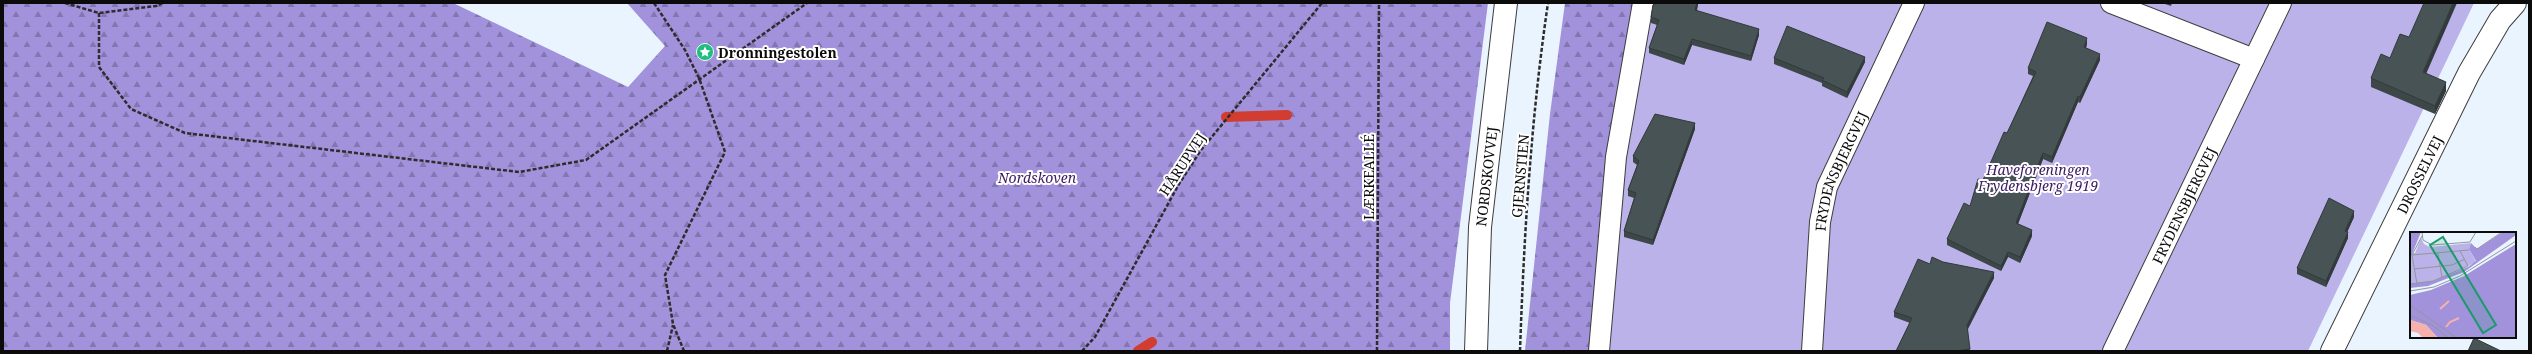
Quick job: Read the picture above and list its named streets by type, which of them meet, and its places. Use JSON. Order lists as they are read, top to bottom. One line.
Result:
{"streets":{"street":["DROSSELVEJ","NORDSKOVVEJ"],"lane":["FRYDENSBJERGVEJ"],"path":["HÅRUPVEJ","GJERNSTIEN","LÆRKEALLÉ"]},"parks":["Haveforeningen Frydensbjerg 1919","Nordskoven"],"places":{"place":["Dronningestolen"]}}
